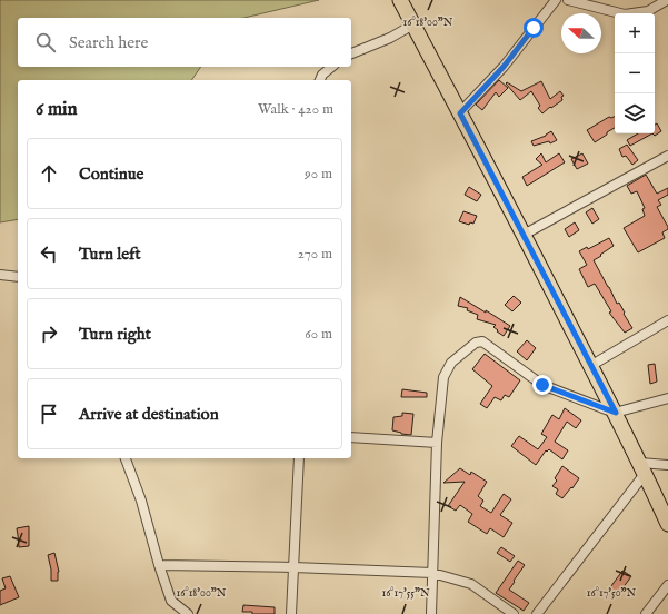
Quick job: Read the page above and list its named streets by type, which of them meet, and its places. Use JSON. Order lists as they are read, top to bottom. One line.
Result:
{"north":"left","page":{"map_buttons":["+","−"],"search":"Search here","heading":["6 min","Walk · 420 m"],"list":[["Continue","90 m"],["Turn left","270 m"],["Turn right","60 m"],"Arrive at destination"]},"coordinates":["16°18'00\"N","16°17'55\"N","16°17'50\"N"]}
